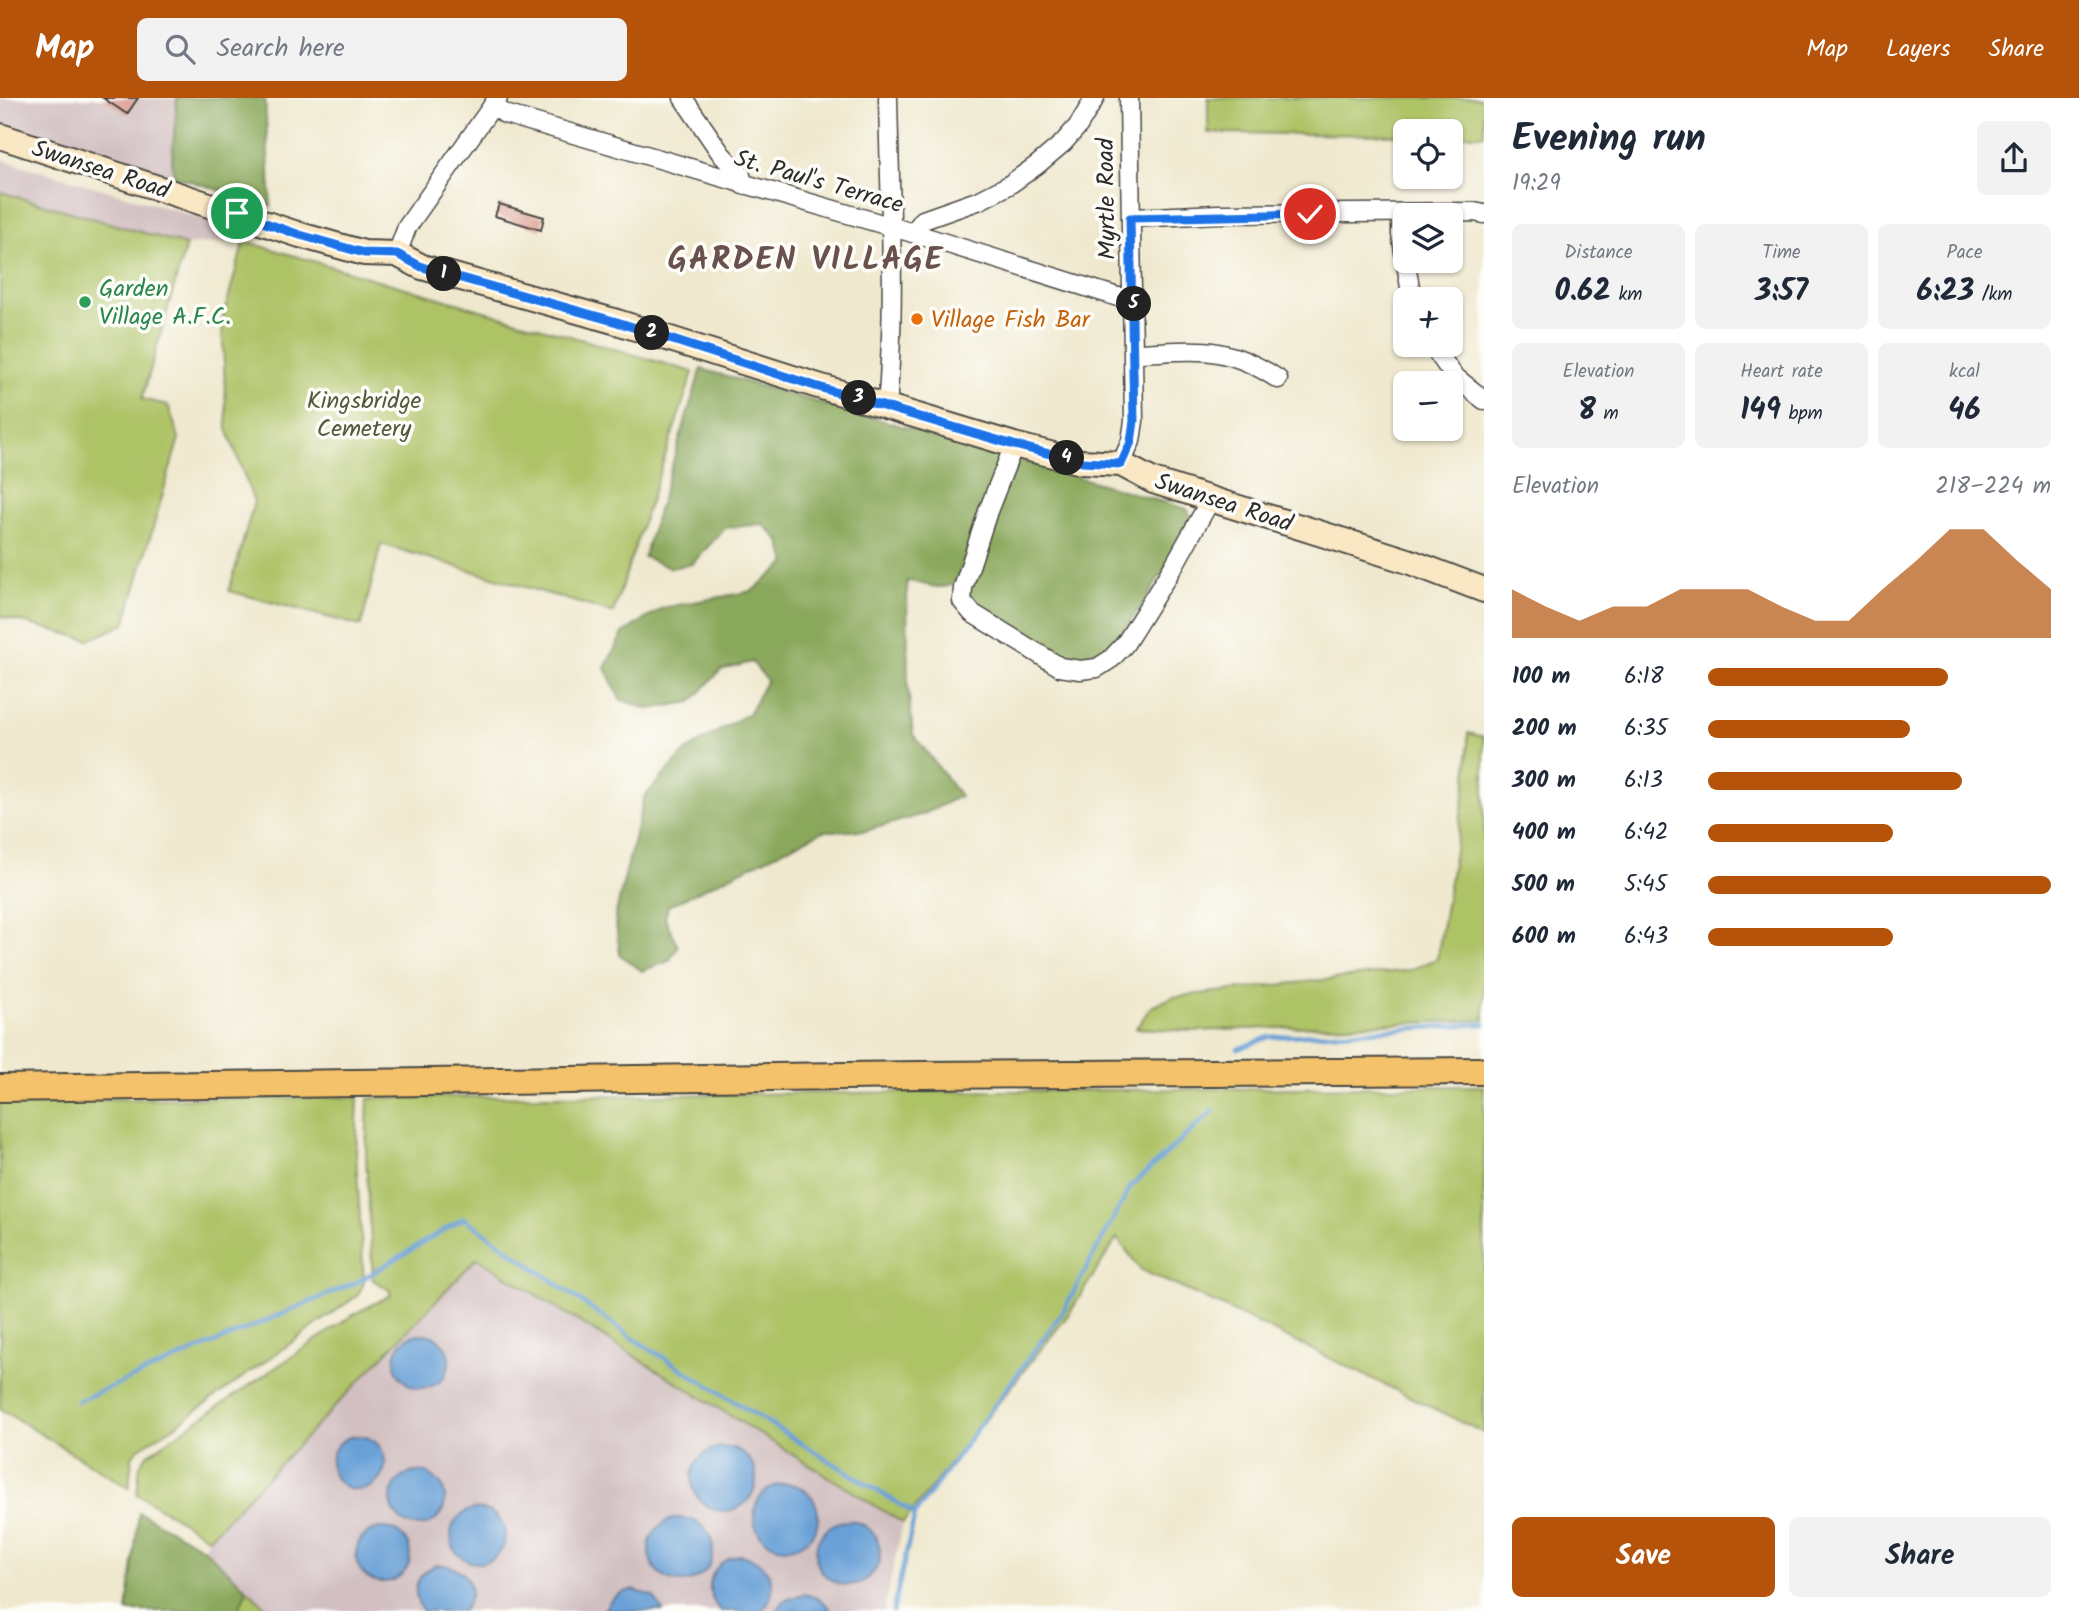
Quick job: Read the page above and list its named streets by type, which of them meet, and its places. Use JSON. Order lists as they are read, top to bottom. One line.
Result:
{"streets":{"main road":["Swansea Road"],"street":["St. Paul's Terrace","Myrtle Road"]},"crossings":[["Swansea Road","Myrtle Road"],["St. Paul's Terrace","Myrtle Road"]],"districts":["GARDEN VILLAGE"],"parks":["Kingsbridge Cemetery"],"places":["Garden Village A.F.C.","Village Fish Bar"],"page":{"header":"Map","search":"Search here","nav":["Map","Layers","Share"],"heading":["Evening run","19:29"],"map_buttons":["+","−"],"stats":[["Distance","0.62 km"],["Time","3:57"],["Pace","6:23 /km"],["Elevation","8 m"],["Heart rate","149 bpm"],["kcal","46"]],"pins":["1","5","2","3","4"],"chart":["Elevation","218–224 m"],"list":[{"name":"100 m","note":"6:18"},{"name":"200 m","note":"6:35"},{"name":"300 m","note":"6:13"},{"name":"400 m","note":"6:42"},{"name":"500 m","note":"5:45"},{"name":"600 m","note":"6:43"}],"buttons":["Save","Share"]}}
